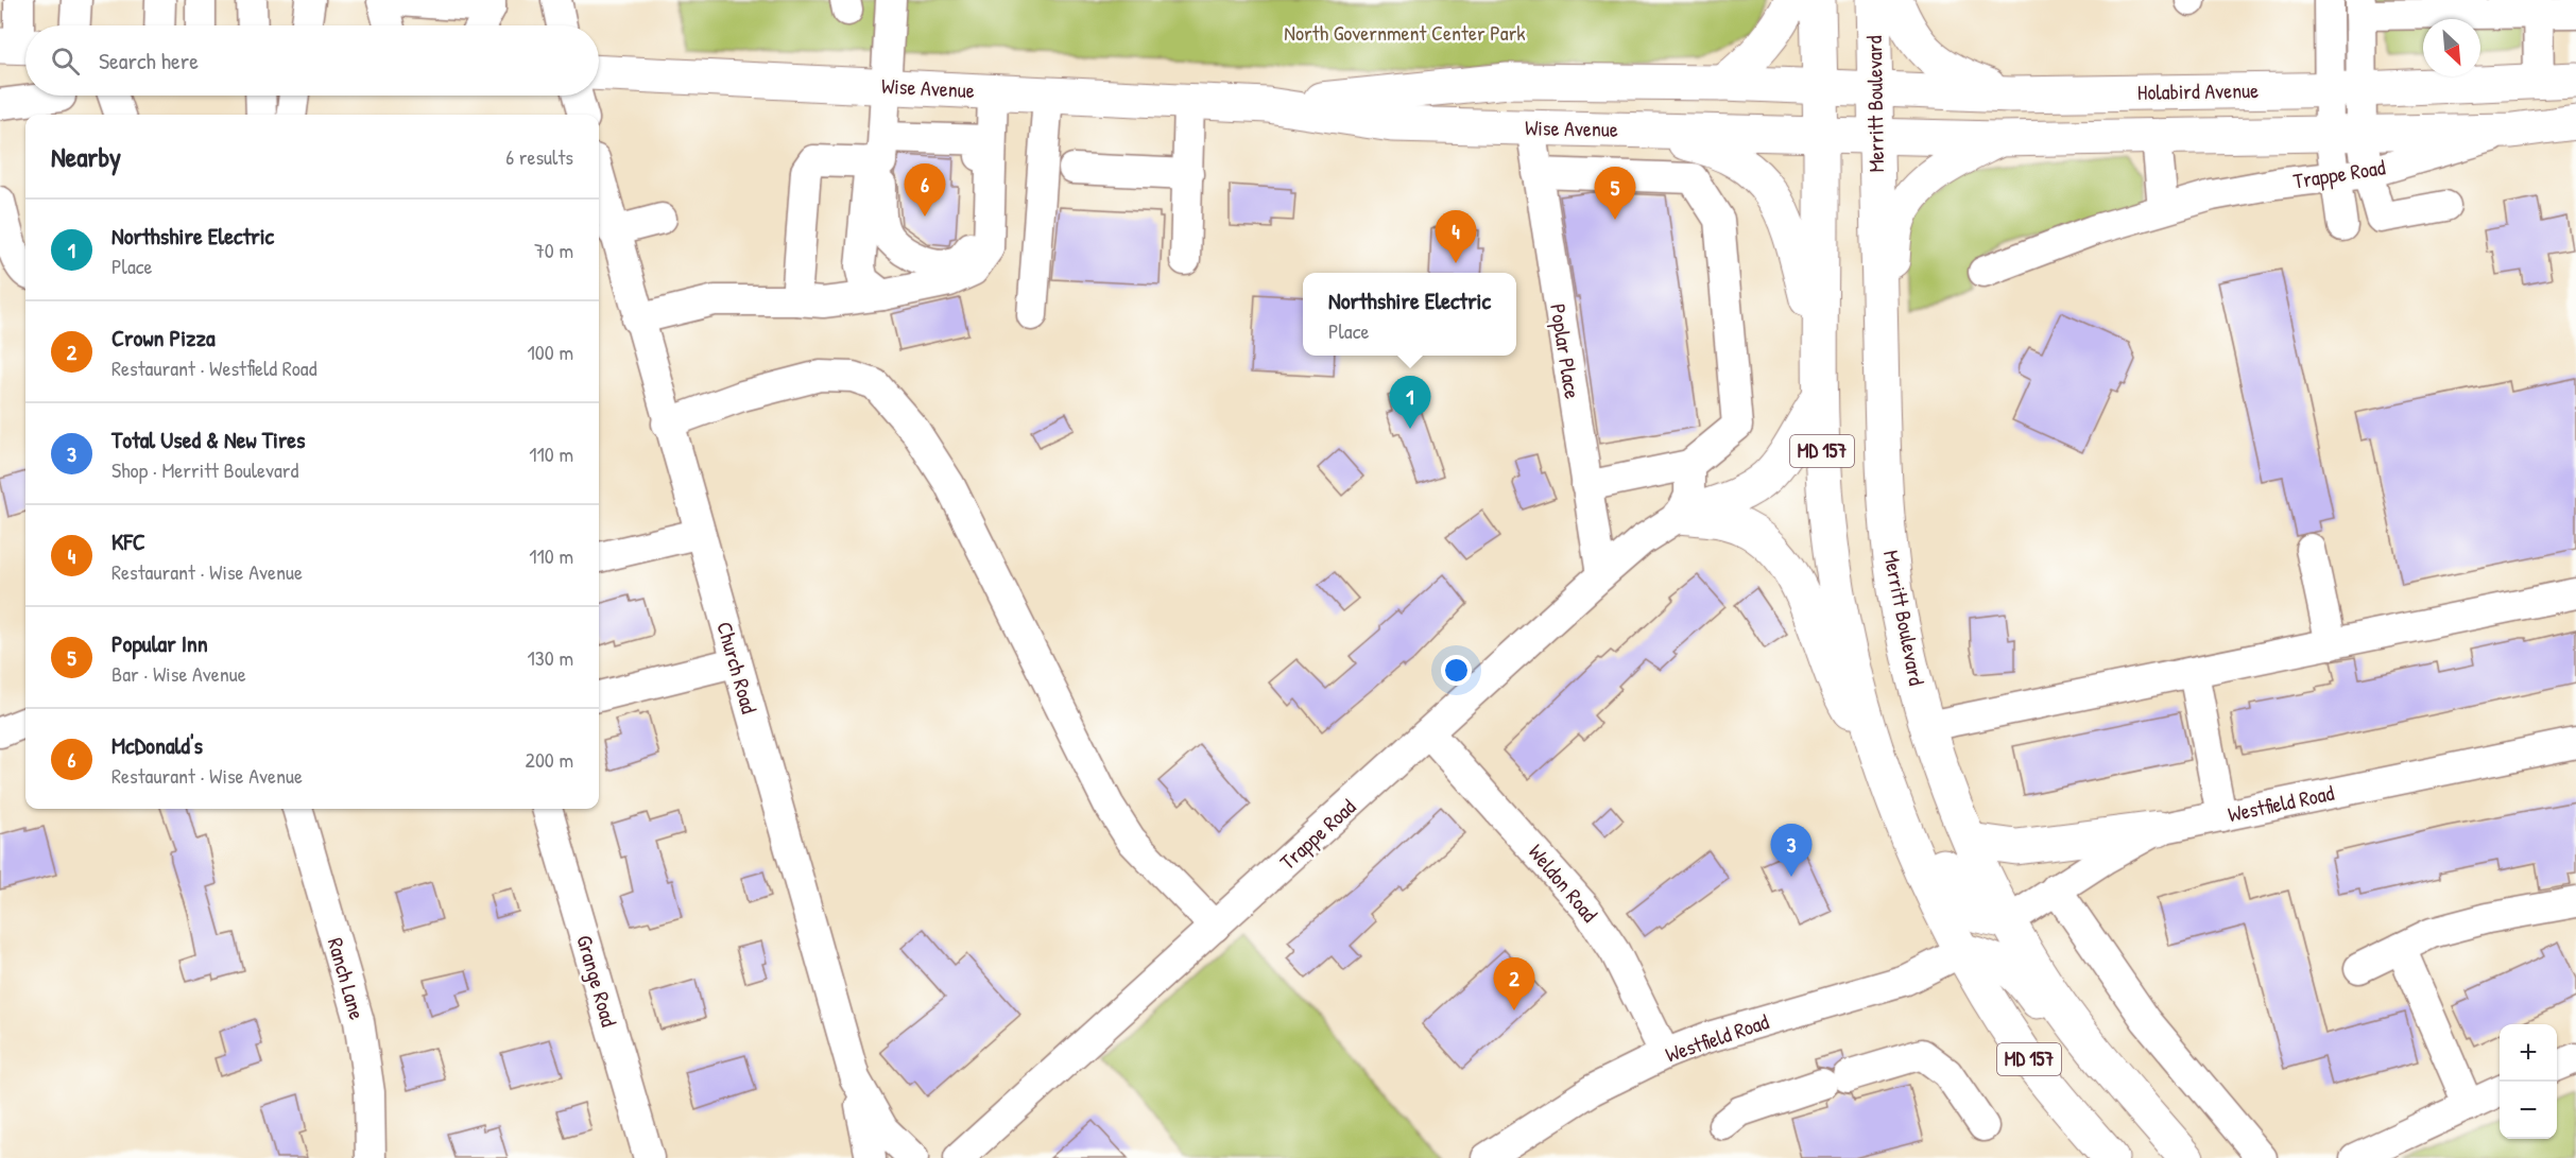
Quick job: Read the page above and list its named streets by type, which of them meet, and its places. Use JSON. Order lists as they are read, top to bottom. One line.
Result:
{"streets":{"main road":["Wise Avenue","Holabird Avenue","Merritt Boulevard","MD 157"],"street":["Trappe Road","Poplar Place","Church Road","Westfield Road","Weldon Road","Ranch Lane","Grange Road"]},"crossings":[["Wise Avenue","Holabird Avenue"],["Wise Avenue","Merritt Boulevard"],["Wise Avenue","Poplar Place"],["Wise Avenue","MD 157"],["Holabird Avenue","Merritt Boulevard"],["Holabird Avenue","MD 157"],["Merritt Boulevard","Westfield Road"],["Trappe Road","Poplar Place"],["Trappe Road","Weldon Road"],["MD 157","Westfield Road"],["Westfield Road","Weldon Road"]],"parks":["North Government Center Park"],"north":"bottom right","page":{"search":"Search here","heading":["Nearby","6 results"],"pins":["6","5","4","1","3","2"],"list":[{"mark":"1","name":"Northshire Electric","note":"Place","value":"70 m"},{"mark":"2","name":"Crown Pizza","note":"Restaurant · Westfield Road","value":"100 m"},{"mark":"3","name":"Total Used & New Tires","note":"Shop · Merritt Boulevard","value":"110 m"},{"mark":"4","name":"KFC","note":"Restaurant · Wise Avenue","value":"110 m"},{"mark":"5","name":"Popular Inn","note":"Bar · Wise Avenue","value":"130 m"},{"mark":"6","name":"McDonald's","note":"Restaurant · Wise Avenue","value":"200 m"}],"popup":["Northshire Electric","Place"],"map_buttons":["+","−"]}}
